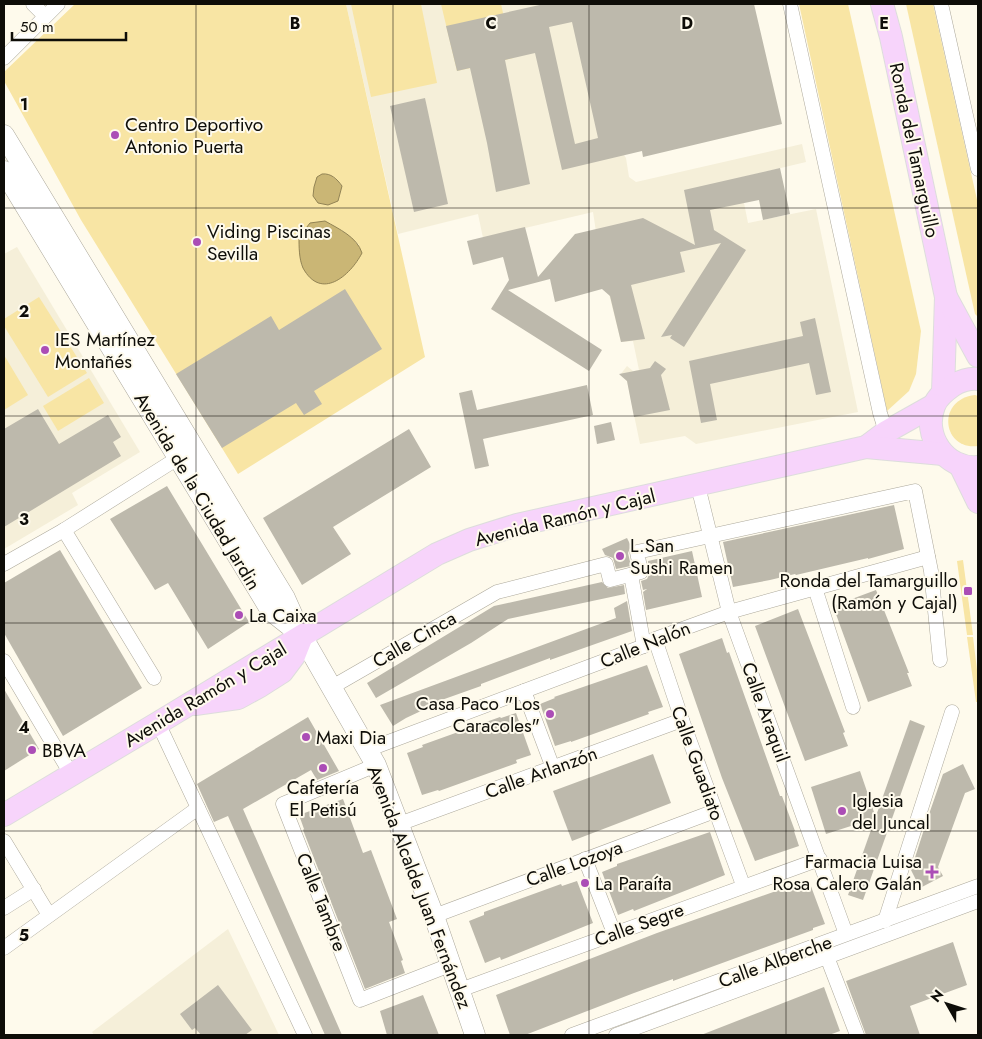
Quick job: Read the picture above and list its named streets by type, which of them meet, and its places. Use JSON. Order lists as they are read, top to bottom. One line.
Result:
{"streets":{"main road":["Ronda del Tamarguillo","Avenida de la Ciudad Jardin","Avenida Ramón y Cajal","Avenida Alcalde Juan Fernández"],"street":["Calle Cinca","Calle Nalón","Calle Araquil","Calle Guadiato","Calle Arlanzón","Calle Lozoya","Calle Tambre","Calle Segre","Calle Alberche"]},"crossings":[["Avenida de la Ciudad Jardin","Avenida Ramón y Cajal"],["Avenida de la Ciudad Jardin","Avenida Alcalde Juan Fernández"],["Avenida Ramón y Cajal","Calle Araquil"],["Avenida Ramón y Cajal","Avenida Alcalde Juan Fernández"],["Calle Cinca","Calle Guadiato"],["Calle Cinca","Avenida Alcalde Juan Fernández"],["Calle Nalón","Calle Araquil"],["Calle Nalón","Calle Guadiato"],["Calle Nalón","Avenida Alcalde Juan Fernández"],["Calle Nalón","Calle Tambre"],["Calle Araquil","Calle Segre"],["Calle Araquil","Calle Alberche"],["Calle Guadiato","Calle Arlanzón"],["Calle Guadiato","Calle Lozoya"],["Calle Guadiato","Calle Segre"],["Calle Arlanzón","Avenida Alcalde Juan Fernández"],["Calle Lozoya","Avenida Alcalde Juan Fernández"],["Avenida Alcalde Juan Fernández","Calle Tambre"],["Avenida Alcalde Juan Fernández","Calle Segre"]],"places":{"other":["Centro Deportivo Antonio Puerta","Viding Piscinas Sevilla","IES Martínez Montañés","L.San Sushi Ramen","La Caixa","Casa Paco \"Los Caracoles\"","Maxi Dia","BBVA","Cafetería El Petisú","Iglesia del Juncal","La Paraíta"],"transit":["Ronda del Tamarguillo (Ramón y Cajal)"],"health":["Farmacia Luisa Rosa Calero Galán"]},"scale_bar":"50 m","north":"top left","grid":{"columns":["B","C","D","E"],"rows":["1","2","3","4","5"]}}
